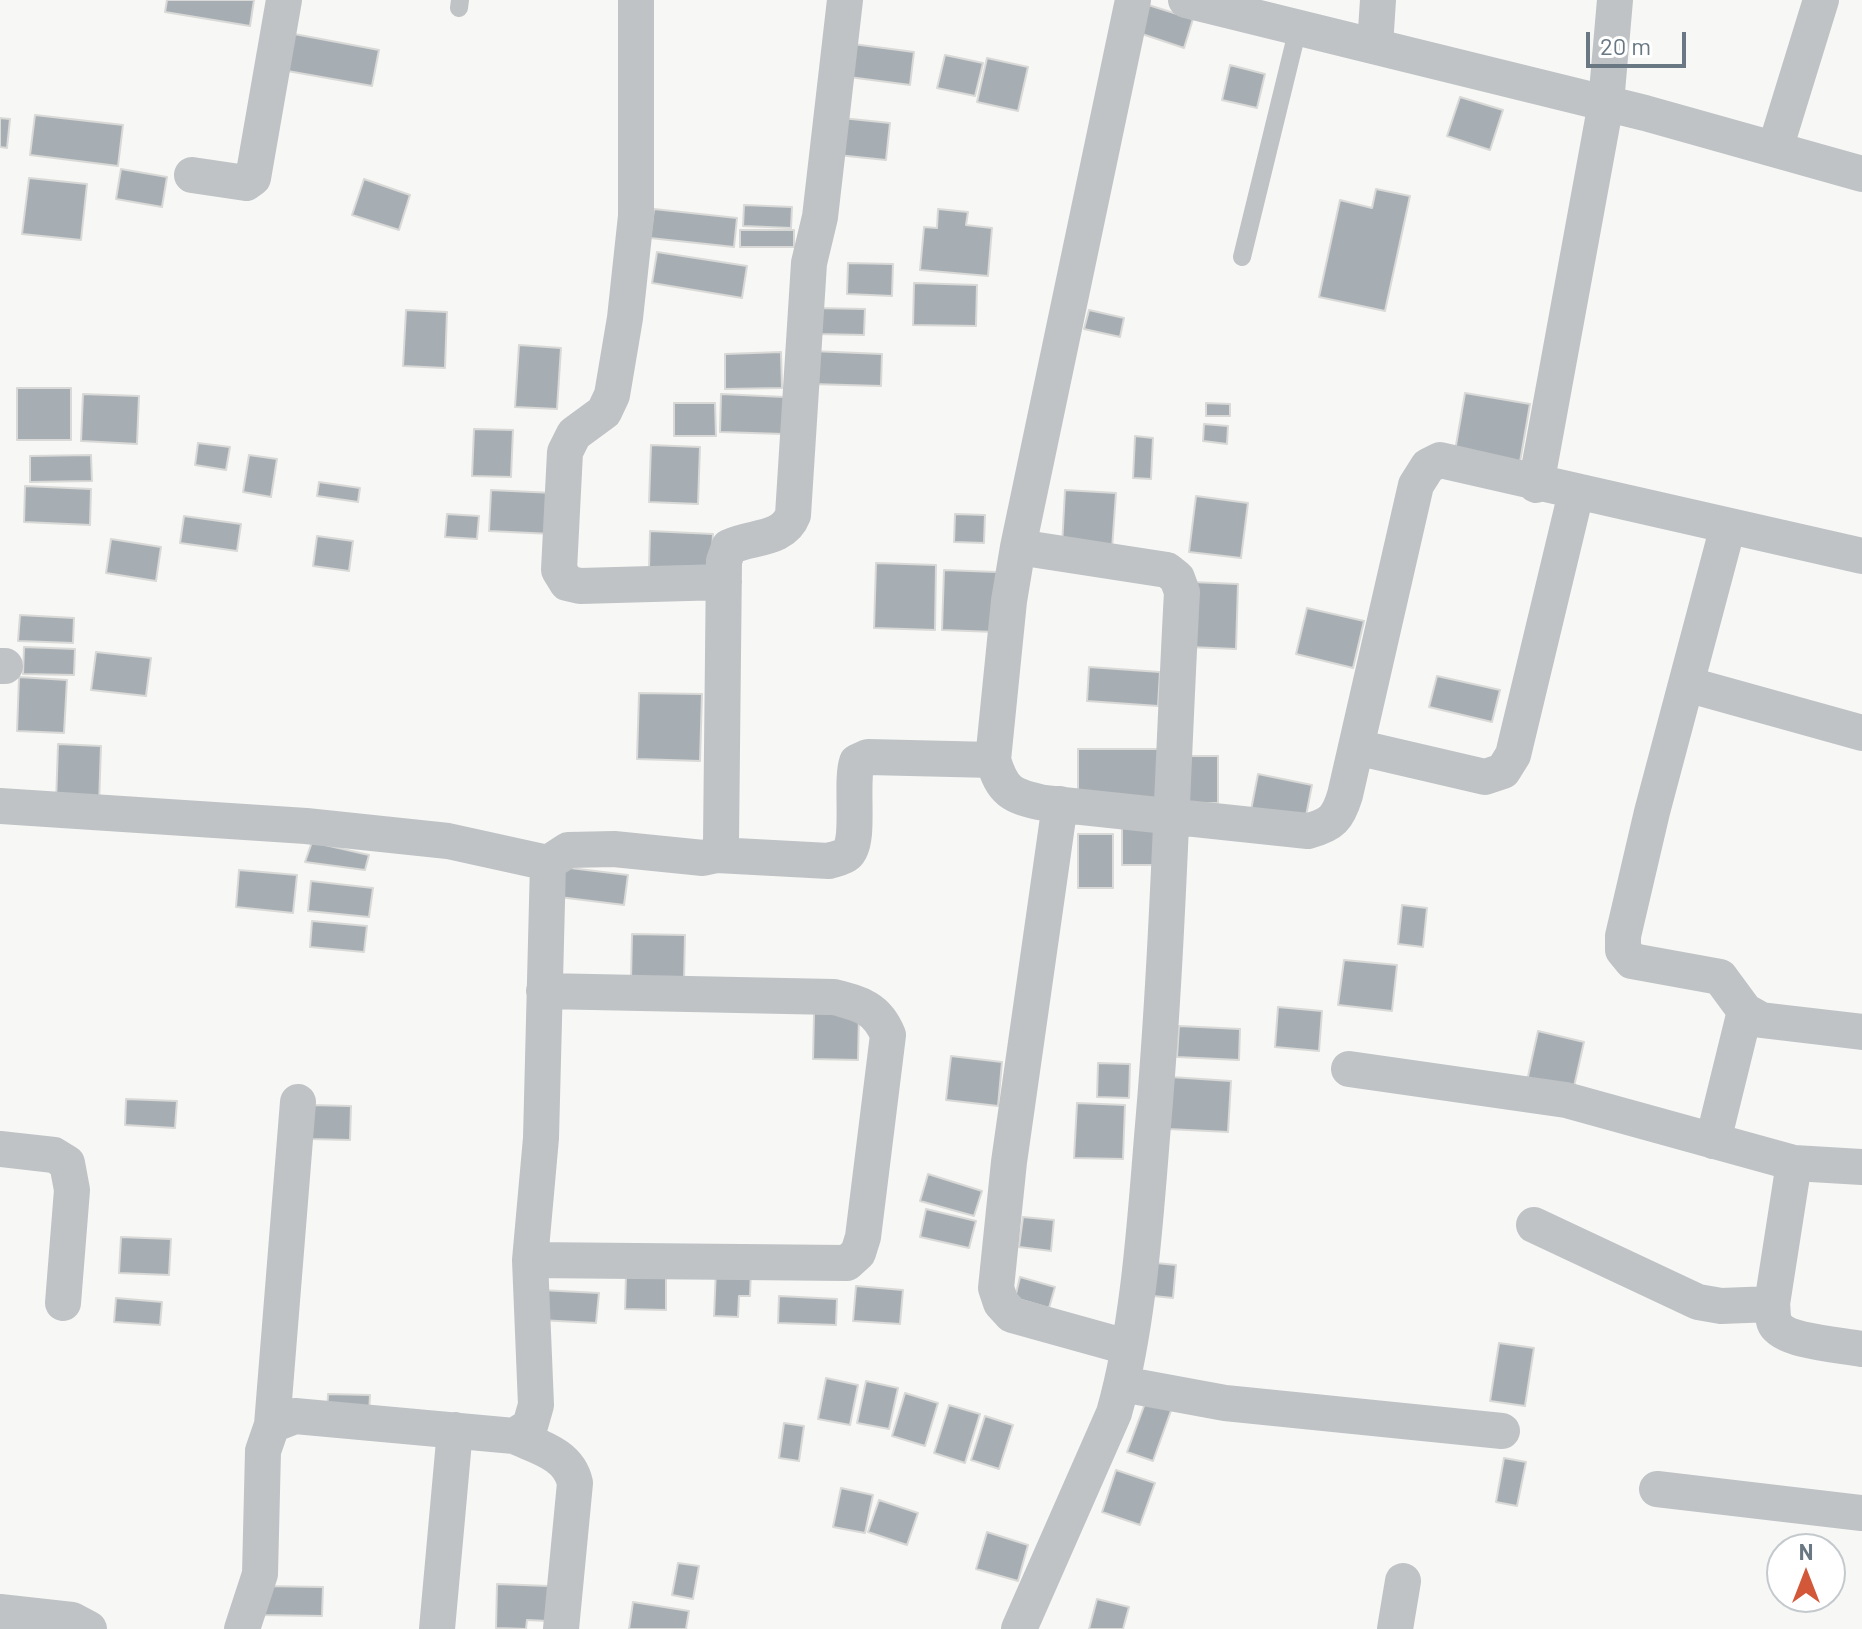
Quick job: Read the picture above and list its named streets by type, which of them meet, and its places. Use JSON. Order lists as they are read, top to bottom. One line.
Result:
{"scale_bar":"20 m","north":"top"}
